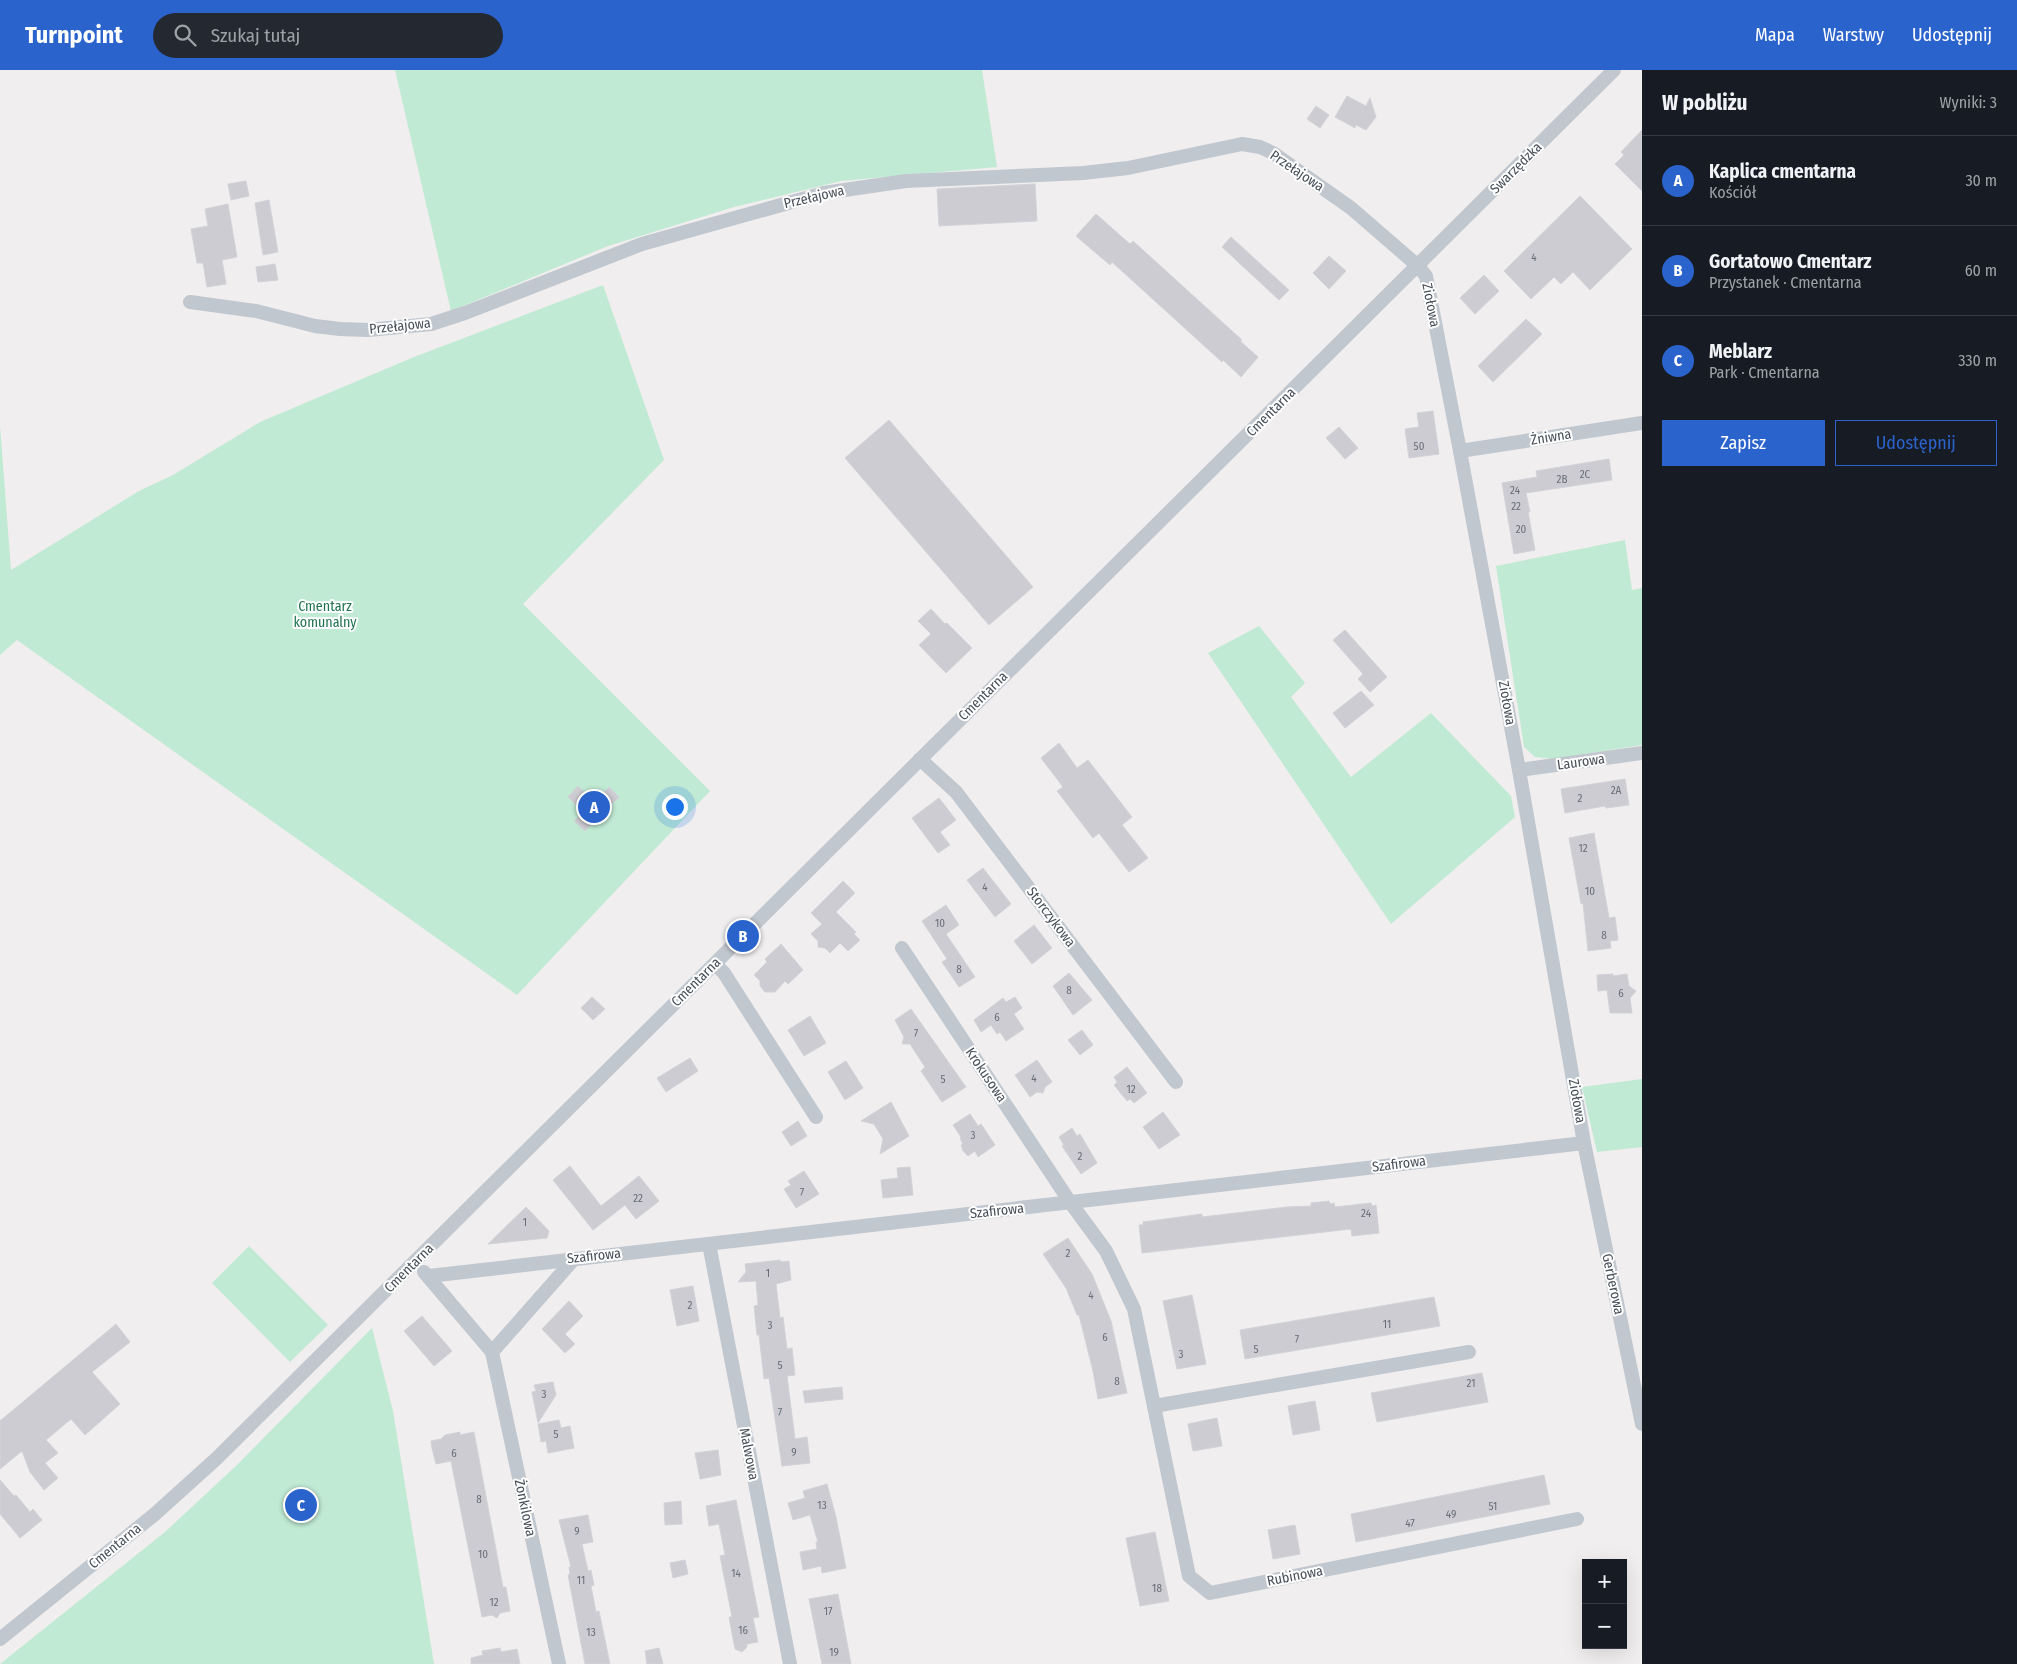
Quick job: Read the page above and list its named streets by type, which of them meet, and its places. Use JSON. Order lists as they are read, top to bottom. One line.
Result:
{"streets":{"street":["Swarzędzka","Przełajowa","Ziołowa","Cmentarna","Żniwna","Laurowa","Storczykowa","Krokusowa","Szafirowa","Gerberowa","Malwowa","Żonkilowa","Rubinowa"]},"crossings":[["Swarzędzka","Przełajowa"],["Swarzędzka","Ziołowa"],["Swarzędzka","Cmentarna"],["Przełajowa","Ziołowa"],["Przełajowa","Cmentarna"],["Ziołowa","Cmentarna"],["Ziołowa","Żniwna"],["Ziołowa","Laurowa"],["Ziołowa","Szafirowa"],["Ziołowa","Gerberowa"],["Cmentarna","Storczykowa"],["Krokusowa","Szafirowa"],["Krokusowa","Rubinowa"],["Szafirowa","Gerberowa"],["Szafirowa","Malwowa"],["Szafirowa","Żonkilowa"],["Szafirowa","Rubinowa"]],"parks":["Cmentarz komunalny"],"house_numbers":["4","50","2C","2B","24","22","20","2A","2","12","4","10","10","8","8","8","6","6","7","4","5","12","3","2","7","22","24","1","2","1","4","2","11","3","6","7","5","3","5","8","21","3","7","5","9","6","8","13","51","49","47","9","10","14","11","18","12","17","16","13","19"],"page":{"header":"Turnpoint","search":"Szukaj tutaj","nav":["Mapa","Warstwy","Udostępnij"],"heading":["W pobliżu","Wyniki: 3"],"list":[{"mark":"A","name":"Kaplica cmentarna","note":"Kościół","value":"30 m"},{"mark":"B","name":"Gortatowo Cmentarz","note":"Przystanek · Cmentarna","value":"60 m"},{"mark":"C","name":"Meblarz","note":"Park · Cmentarna","value":"330 m"}],"buttons":["Zapisz","Udostępnij"],"pins":["A","B","C"],"map_buttons":["+","−"]}}
